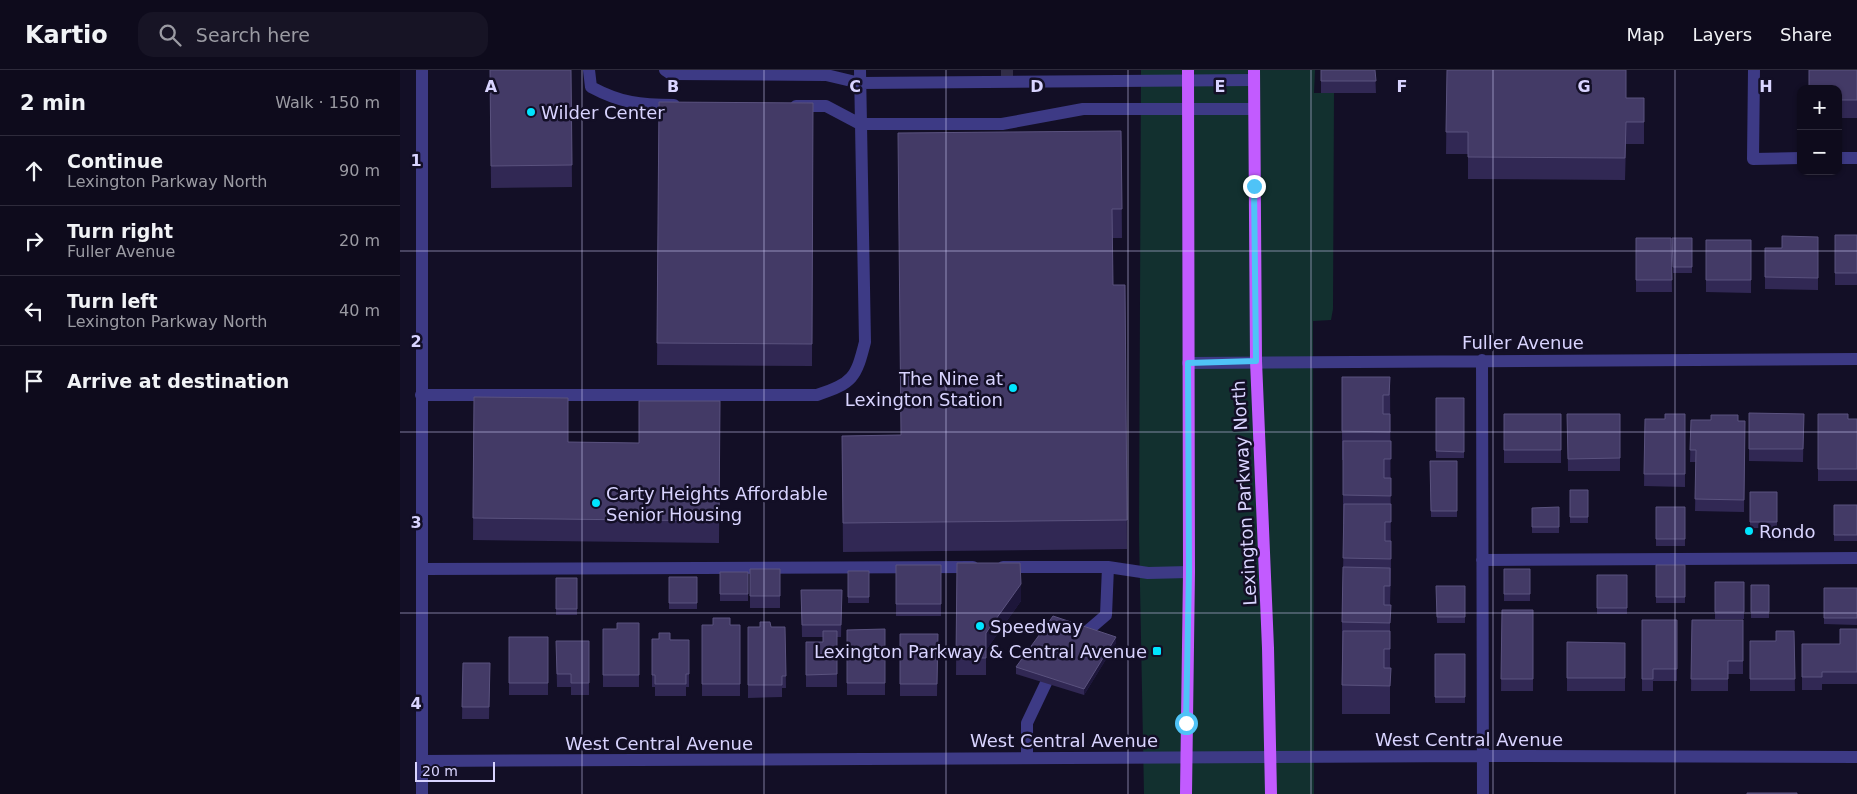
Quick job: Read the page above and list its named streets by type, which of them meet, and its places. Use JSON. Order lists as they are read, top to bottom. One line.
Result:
{"streets":{"main road":["Lexington Parkway North"],"street":["Fuller Avenue","West Central Avenue"]},"crossings":[["Fuller Avenue","Lexington Parkway North"],["Lexington Parkway North","West Central Avenue"]],"places":{"other":["Wilder Center","The Nine at Lexington Station","Carty Heights Affordable Senior Housing","Rondo","Speedway"],"transit":["Lexington Parkway & Central Avenue"]},"scale_bar":"20 m","page":{"header":"Kartio","search":"Search here","nav":["Map","Layers","Share"],"heading":["2 min","Walk · 150 m"],"map_buttons":["+","−"],"list":[["Continue","Lexington Parkway North","90 m"],["Turn right","Fuller Avenue","20 m"],["Turn left","Lexington Parkway North","40 m"],"Arrive at destination"],"scale":"20 m"},"grid":{"columns":["A","B","C","D","E","F","G","H"],"rows":["1","2","3","4"]}}
